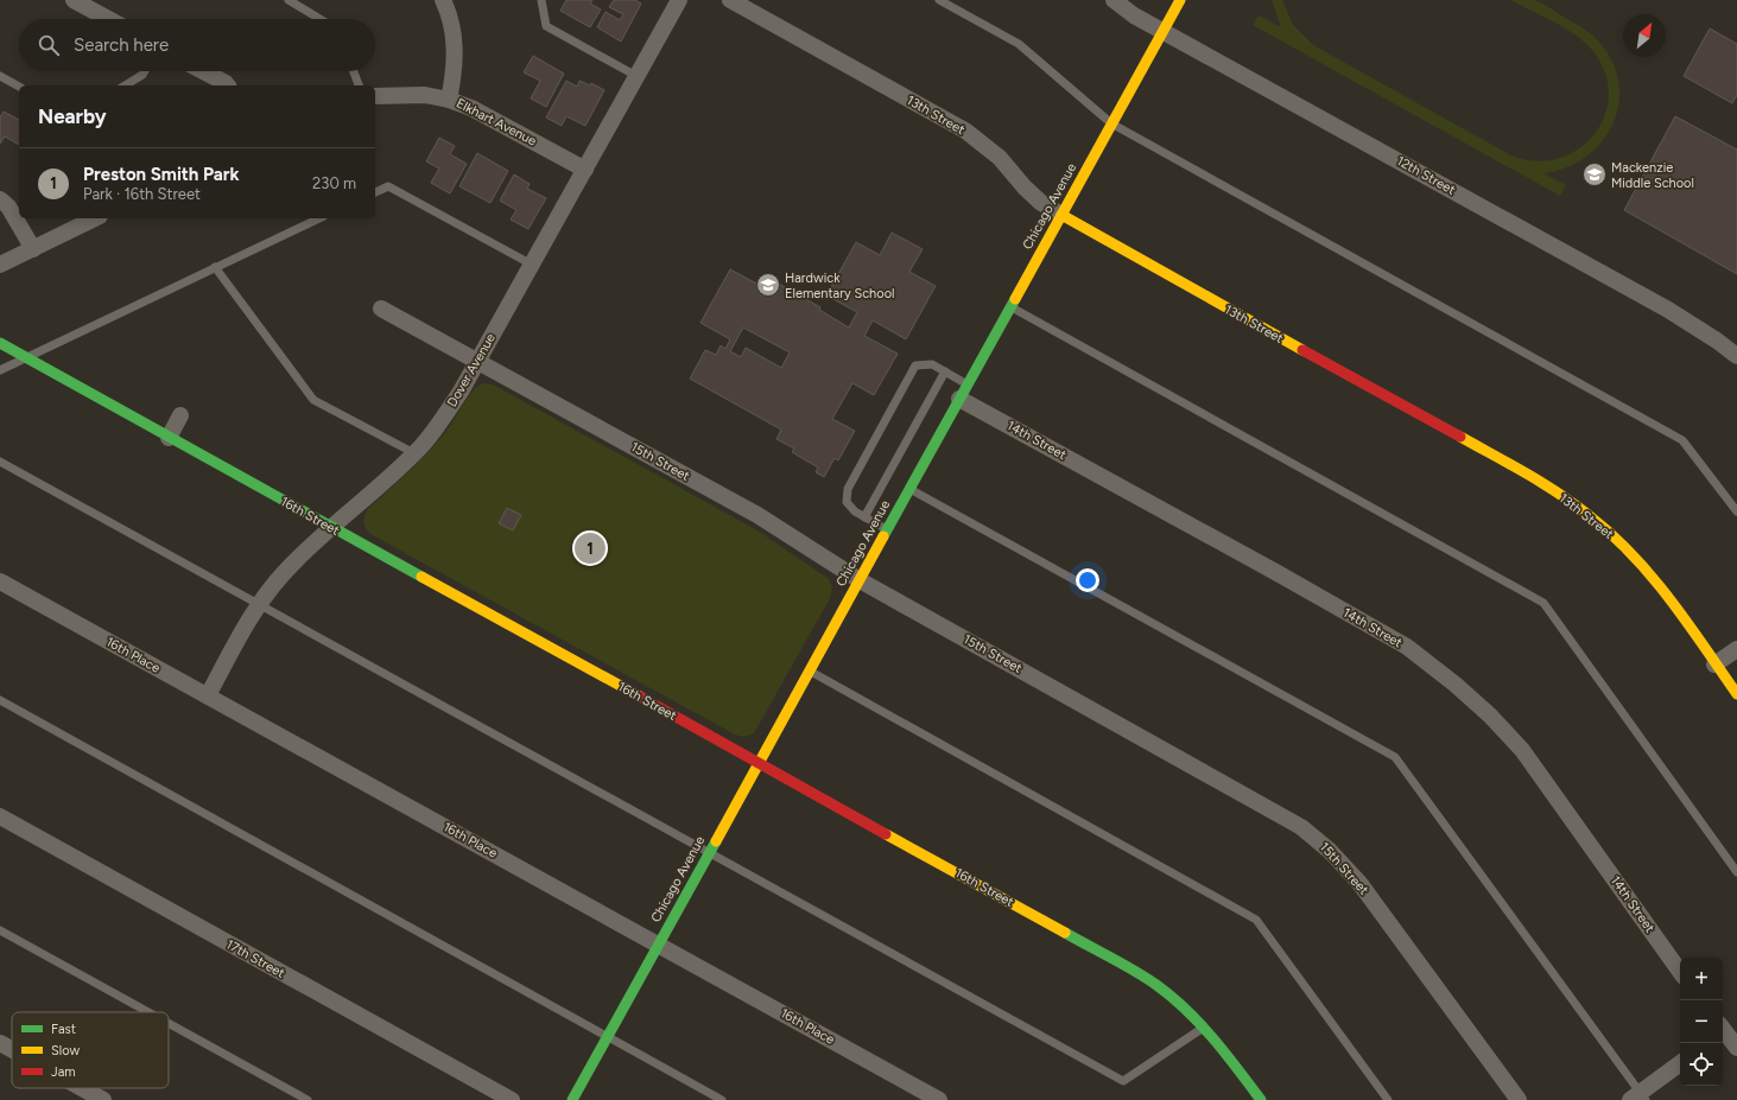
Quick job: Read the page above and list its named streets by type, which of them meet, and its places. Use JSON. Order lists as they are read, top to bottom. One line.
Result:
{"streets":{"street":["13th Street","Elkhart Avenue","12th Street","Chicago Avenue","Dover Avenue","14th Street","15th Street","16th Street","16th Place","17th Street"]},"crossings":[["13th Street","Chicago Avenue"],["Elkhart Avenue","Dover Avenue"],["12th Street","Chicago Avenue"],["Chicago Avenue","14th Street"],["Chicago Avenue","15th Street"],["Chicago Avenue","16th Street"],["Chicago Avenue","16th Place"],["Dover Avenue","15th Street"],["Dover Avenue","16th Street"],["Dover Avenue","16th Place"]],"places":{"school or university":["Mackenzie Middle School","Hardwick Elementary School"]},"legend":["Fast","Slow","Jam"],"north":"top right","page":{"search":"Search here","heading":"Nearby","list":[{"mark":"1","name":"Preston Smith Park","note":"Park · 16th Street","value":"230 m"}],"pins":"1","map_buttons":["+","−"]}}
